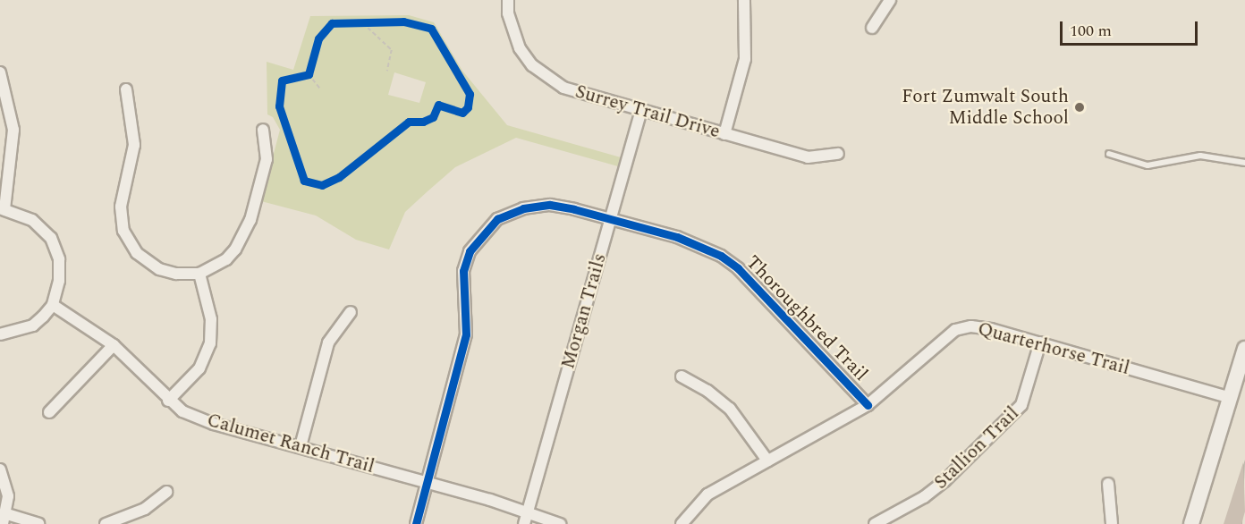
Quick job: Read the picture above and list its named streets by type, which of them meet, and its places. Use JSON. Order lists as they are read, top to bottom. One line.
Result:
{"streets":{"street":["Surrey Trail Drive","Morgan Trails","Thoroughbred Trail","Quarterhorse Trail","Calumet Ranch Trail","Stallion Trail"]},"crossings":[["Surrey Trail Drive","Morgan Trails"],["Morgan Trails","Thoroughbred Trail"],["Morgan Trails","Calumet Ranch Trail"],["Thoroughbred Trail","Quarterhorse Trail"],["Thoroughbred Trail","Calumet Ranch Trail"],["Quarterhorse Trail","Stallion Trail"]],"places":["Fort Zumwalt South Middle School"],"scale_bar":"100 m"}
